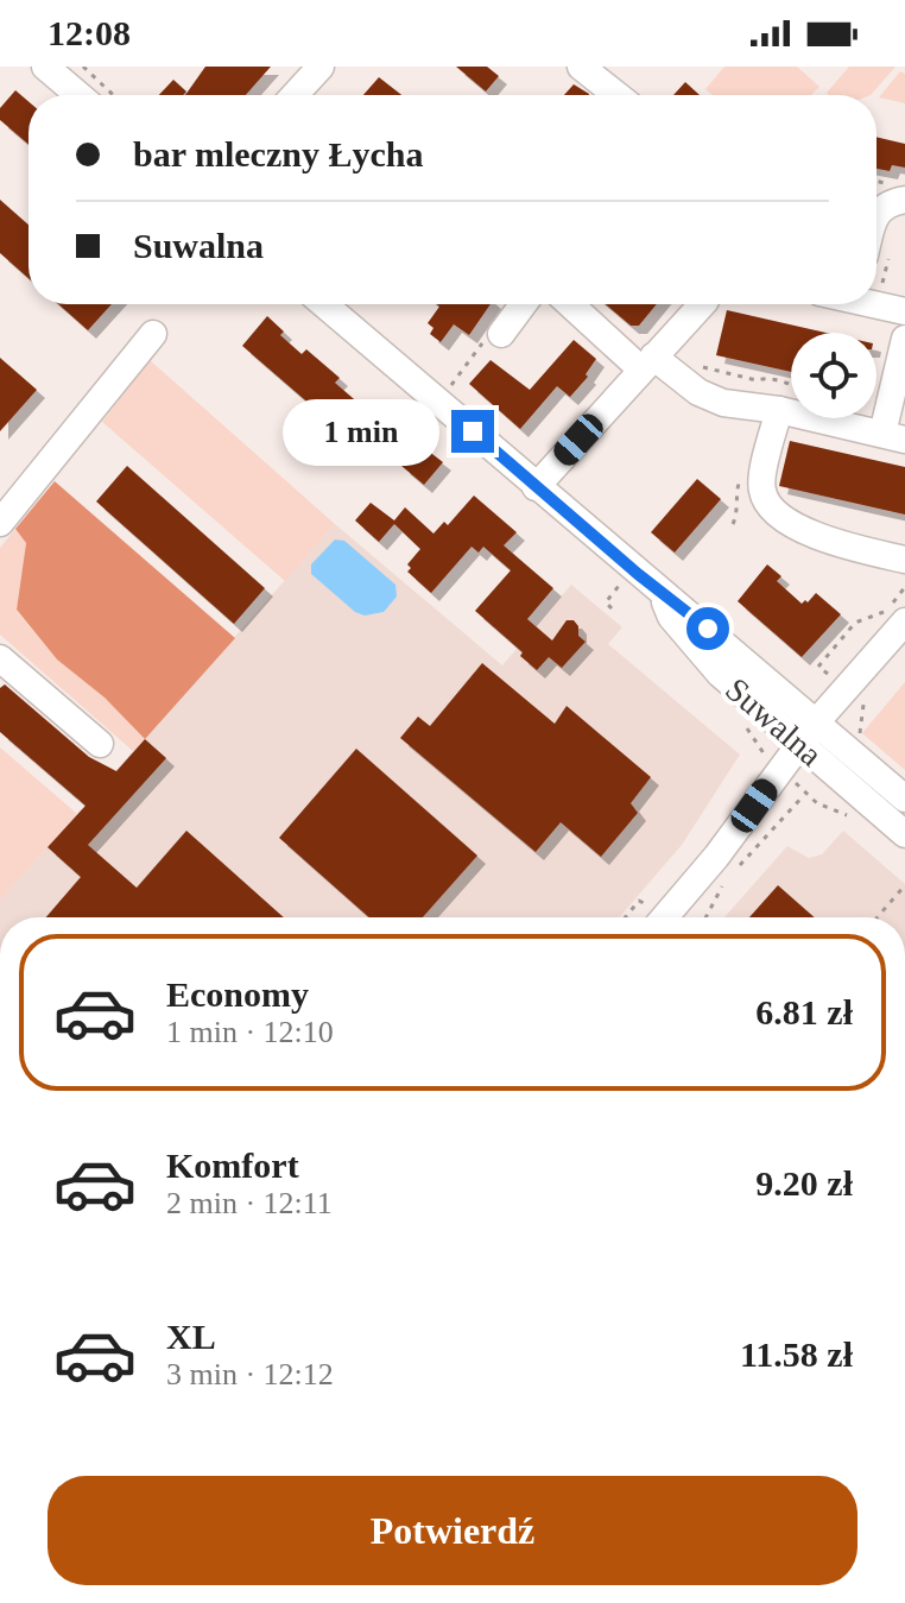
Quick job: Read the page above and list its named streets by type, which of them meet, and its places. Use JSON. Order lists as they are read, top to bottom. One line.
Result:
{"streets":{"street":["Suwalna"]},"page":{"status":"12:08","banner":["bar mleczny Łycha","Suwalna"],"bubble":"1 min","list":[{"name":"Economy","note":"1 min · 12:10","value":"6.81 zł"},{"name":"Komfort","note":"2 min · 12:11","value":"9.20 zł"},{"name":"XL","note":"3 min · 12:12","value":"11.58 zł"}],"buttons":"Potwierdź"}}
